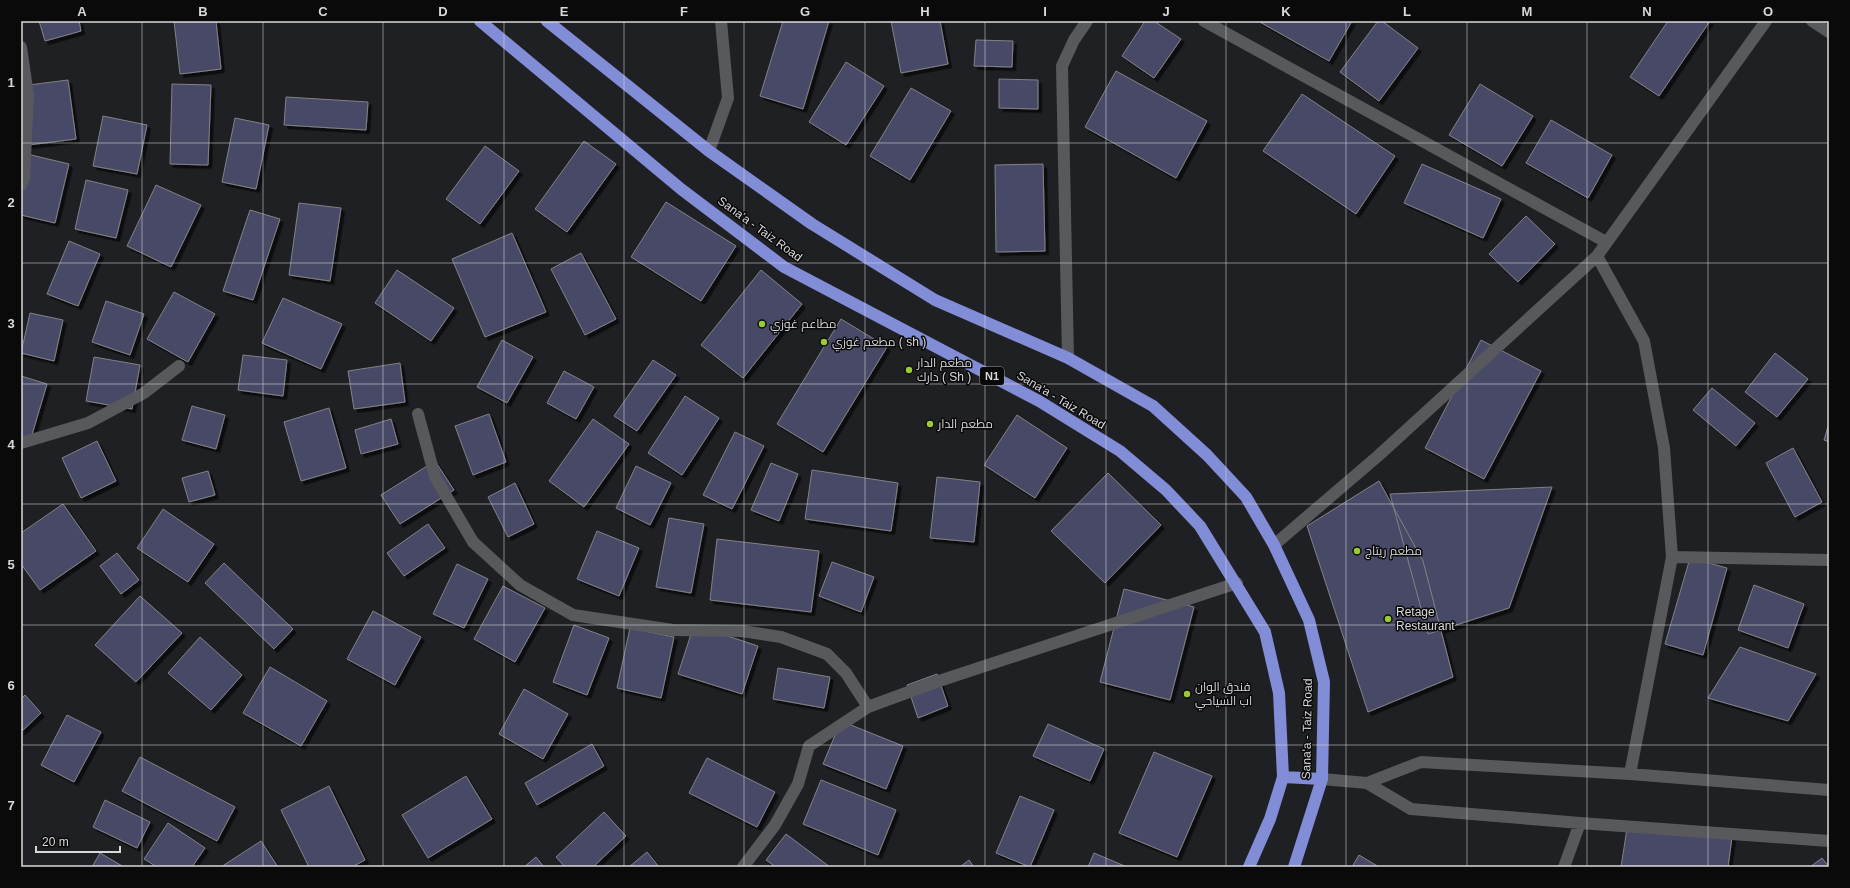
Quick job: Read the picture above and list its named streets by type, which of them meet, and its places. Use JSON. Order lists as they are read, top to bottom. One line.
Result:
{"streets":{"highway":["Sana'a - Taiz Road","N1"]},"places":["مطاعم غوزي","مطعم غوزي ( sh )","مطعم الدار دارك ( Sh )","مطعم الدار","مطعم ريتاج","Retage Restaurant","فندق الوان اب السياحي"],"scale_bar":"20 m","grid":{"columns":["A","B","C","D","E","F","G","H","I","J","K","L","M","N","O"],"rows":["1","2","3","4","5","6","7"]}}
